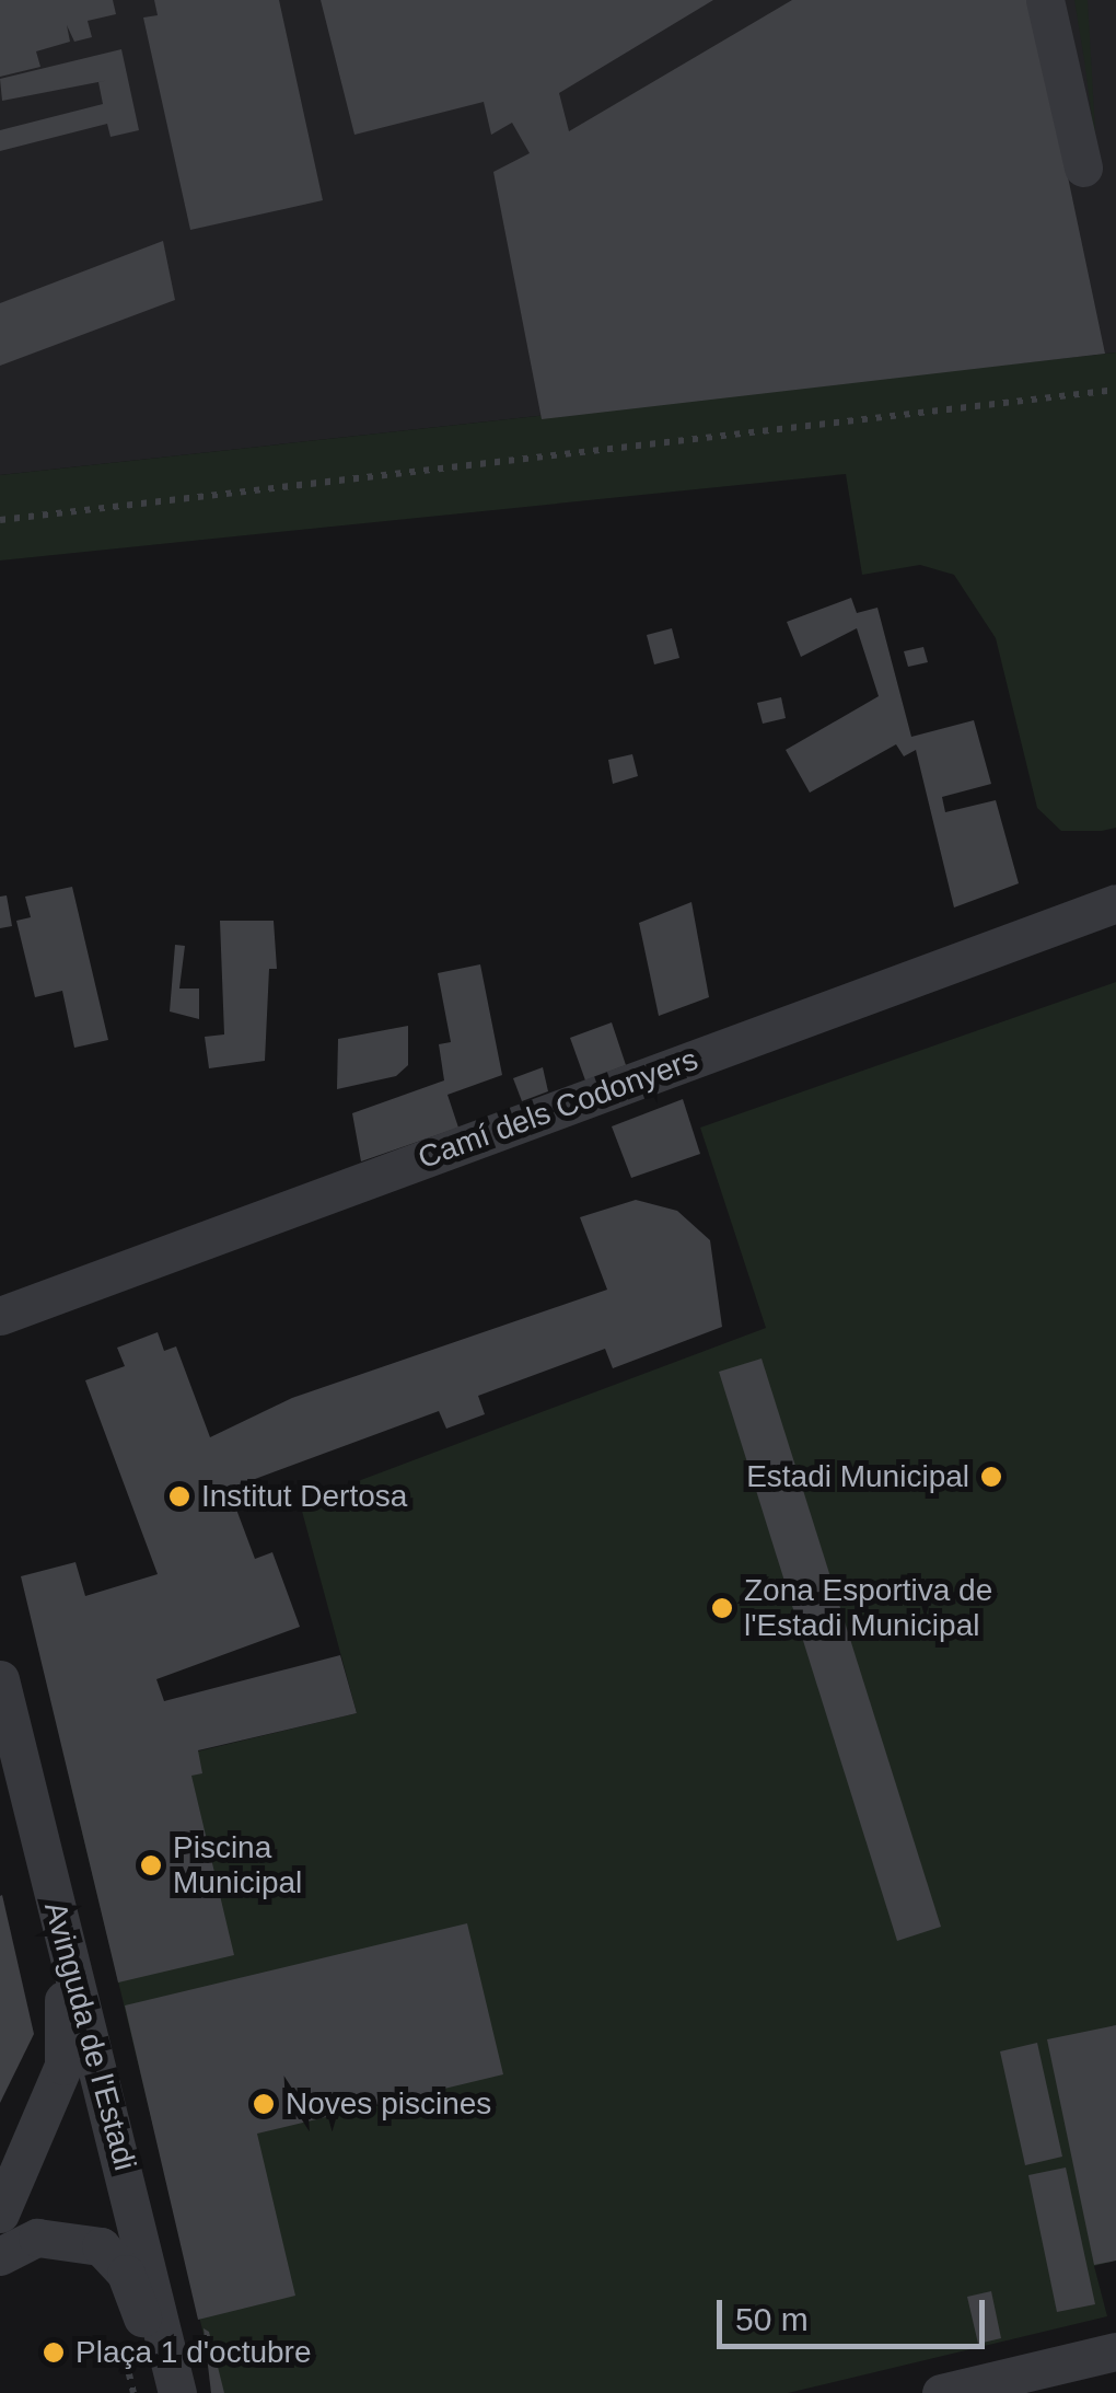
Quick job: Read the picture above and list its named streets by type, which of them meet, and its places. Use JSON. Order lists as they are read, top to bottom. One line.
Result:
{"streets":{"street":["Camí dels Codonyers","Avinguda de l'Estadi"]},"places":["Estadi Municipal","Institut Dertosa","Zona Esportiva de l'Estadi Municipal","Piscina Municipal","Noves piscines","Plaça 1 d'octubre"],"scale_bar":"50 m"}
